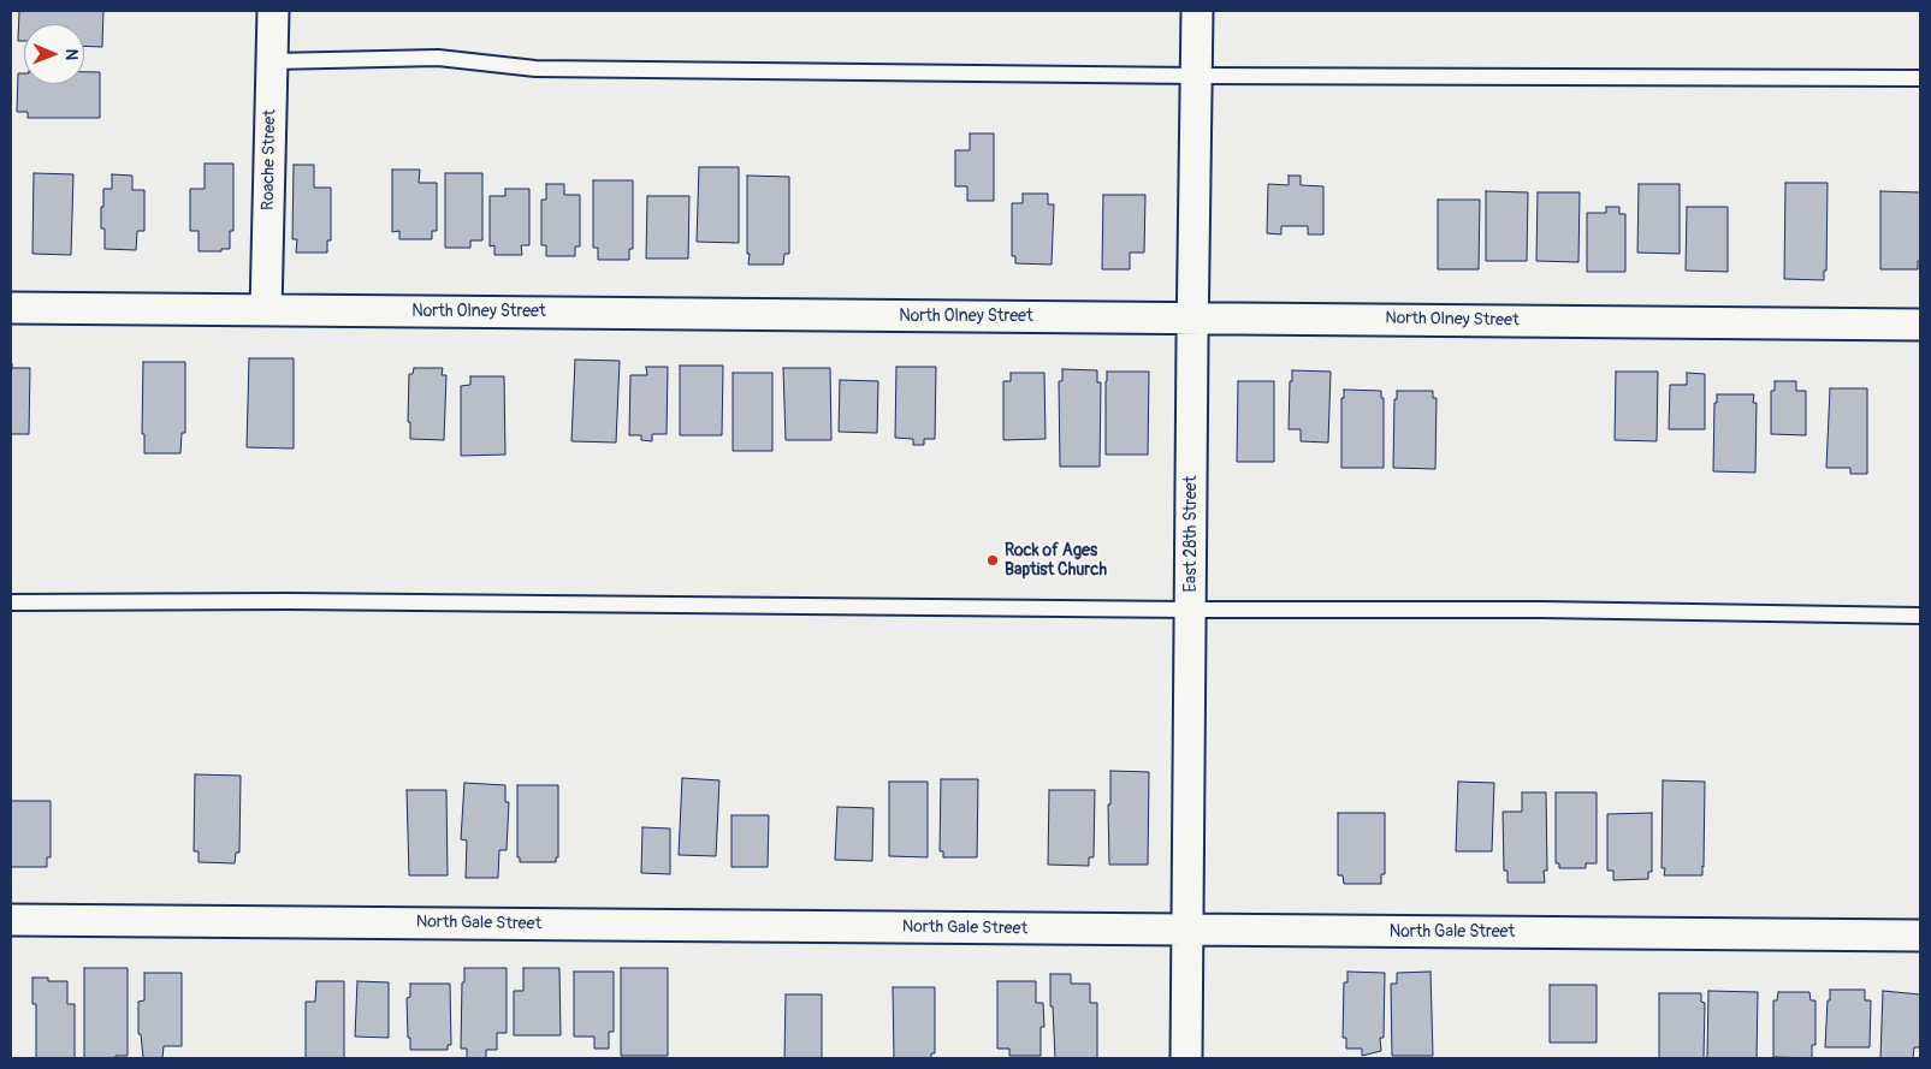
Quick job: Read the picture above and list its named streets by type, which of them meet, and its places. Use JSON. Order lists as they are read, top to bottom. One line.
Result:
{"streets":{"street":["Roache Street","North Olney Street","East 28th Street","North Gale Street"]},"crossings":[["Roache Street","North Olney Street"],["North Olney Street","East 28th Street"],["East 28th Street","North Gale Street"]],"places":["Rock of Ages Baptist Church"],"north":"right"}
